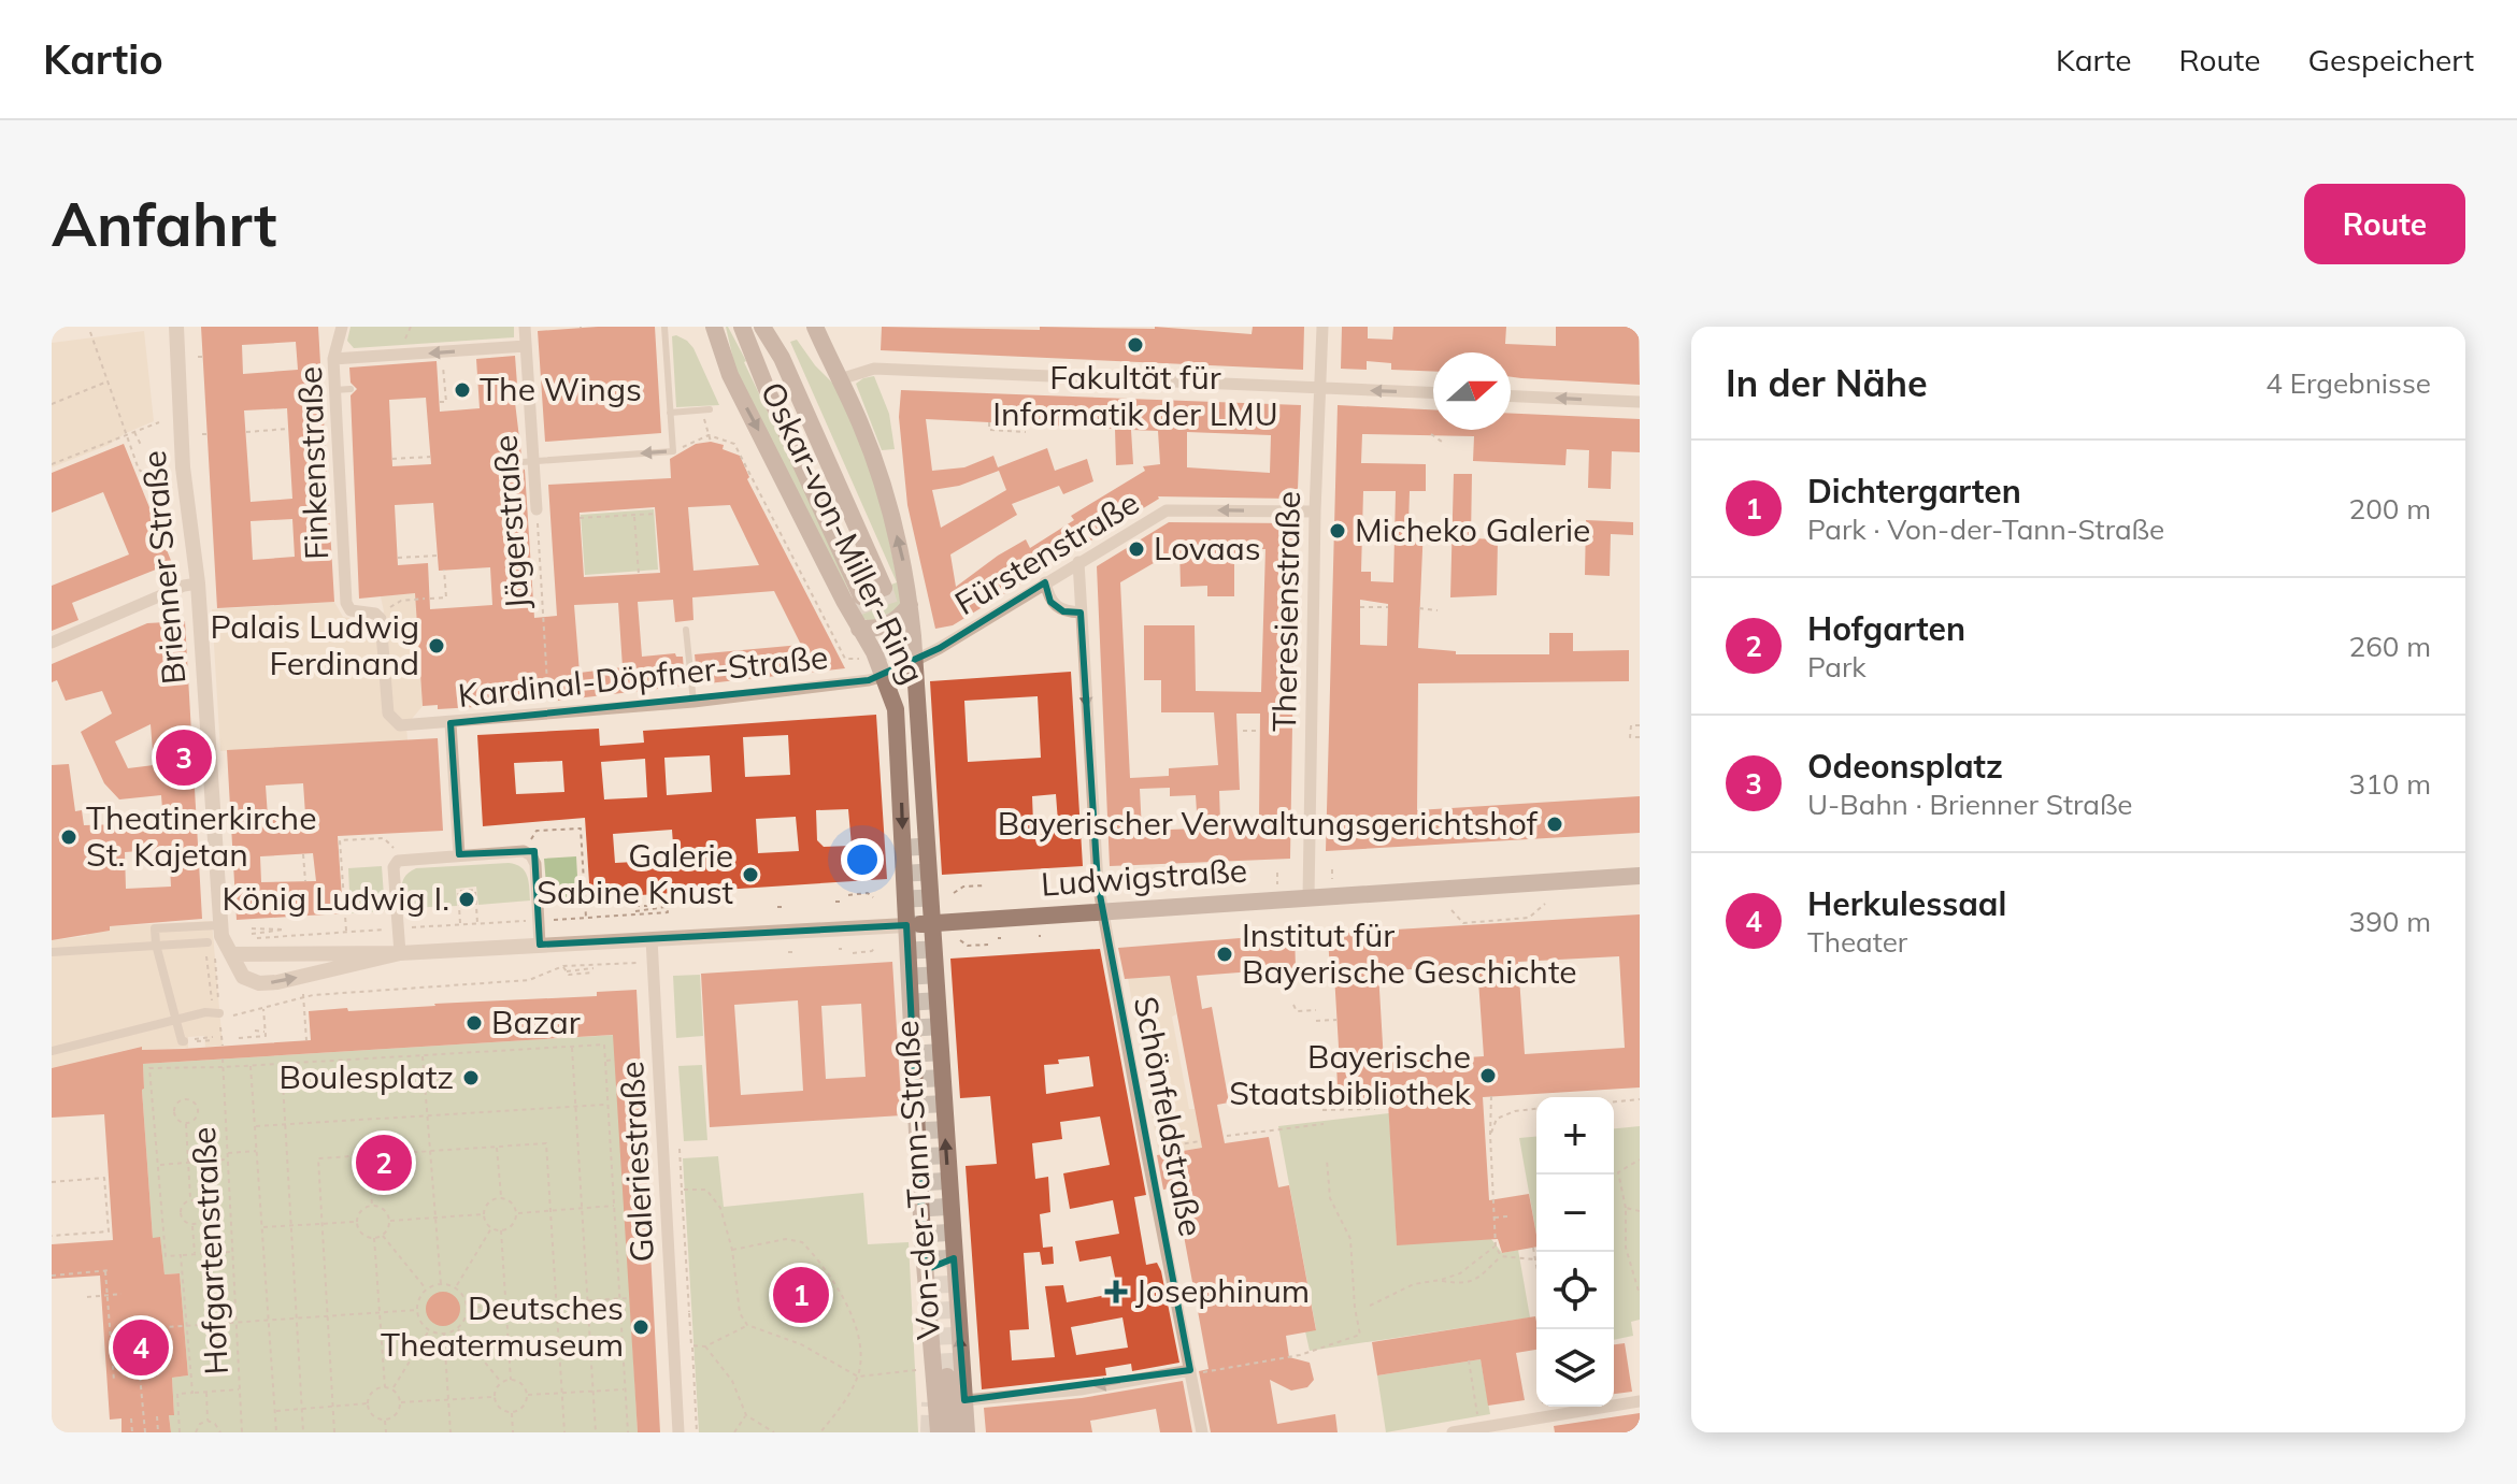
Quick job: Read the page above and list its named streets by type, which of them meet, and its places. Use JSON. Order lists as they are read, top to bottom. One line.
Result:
{"streets":{"main road":["Oskar-von-Miller-Ring","Ludwigstraße","Von-der-Tann-Straße"],"street":["Finkenstraße","Jägerstraße","Fürstenstraße","Brienner Straße","Theresienstraße","Kardinal-Döpfner-Straße","Schönfeldstraße","Galeriestraße"],"path":["Hofgartenstraße"]},"crossings":[["Finkenstraße","Kardinal-Döpfner-Straße"],["Jägerstraße","Kardinal-Döpfner-Straße"],["Oskar-von-Miller-Ring","Fürstenstraße"],["Oskar-von-Miller-Ring","Kardinal-Döpfner-Straße"],["Oskar-von-Miller-Ring","Ludwigstraße"],["Oskar-von-Miller-Ring","Von-der-Tann-Straße"],["Fürstenstraße","Theresienstraße"],["Fürstenstraße","Kardinal-Döpfner-Straße"],["Fürstenstraße","Schönfeldstraße"],["Brienner Straße","Ludwigstraße"],["Theresienstraße","Ludwigstraße"],["Ludwigstraße","Schönfeldstraße"],["Ludwigstraße","Galeriestraße"],["Ludwigstraße","Von-der-Tann-Straße"]],"one_way":["Fürstenstraße"],"places":{"other":["Fakultät für Informatik der LMU","The Wings","Micheko Galerie","Lovaas","Palais Ludwig Ferdinand","Bayerischer Verwaltungsgerichtshof","Theatinerkirche St. Kajetan","Galerie Sabine Knust","König Ludwig I.","Institut für Bayerische Geschichte","Bazar","Bayerische Staatsbibliothek","Boulesplatz","Deutsches Theatermuseum"],"health":["Josephinum"]},"north":"right","page":{"header":"Kartio","nav":["Karte","Route","Gespeichert"],"buttons":"Route","title":"Anfahrt","heading":["In der Nähe","4 Ergebnisse"],"list":[{"mark":"1","name":"Dichtergarten","note":"Park · Von-der-Tann-Straße","value":"200 m"},{"mark":"2","name":"Hofgarten","note":"Park","value":"260 m"},{"mark":"3","name":"Odeonsplatz","note":"U-Bahn · Brienner Straße","value":"310 m"},{"mark":"4","name":"Herkulessaal","note":"Theater","value":"390 m"}],"pins":["3","2","1","4"],"map_buttons":["+","−"]}}
